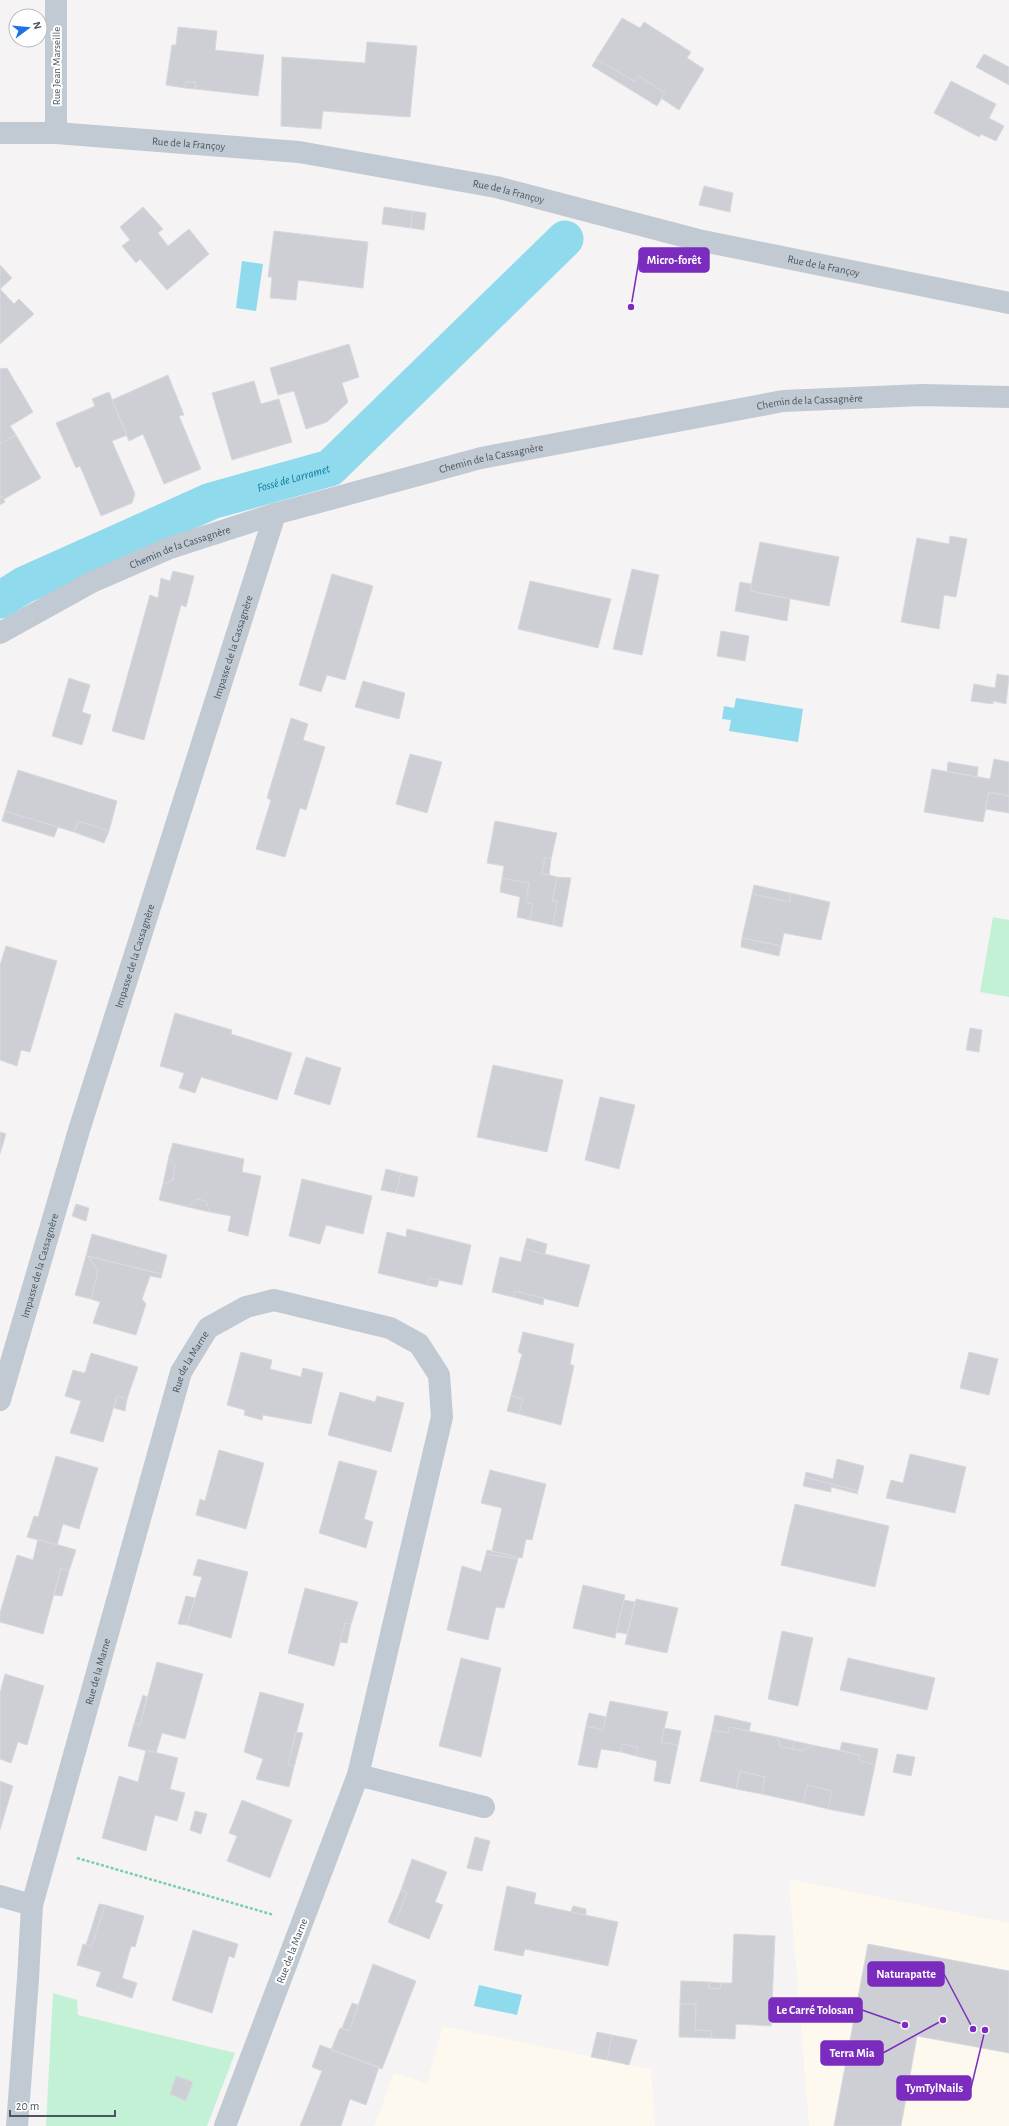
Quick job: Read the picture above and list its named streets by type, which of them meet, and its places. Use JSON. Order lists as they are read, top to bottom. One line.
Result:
{"streets":{"street":["Rue Jean Marseille","Rue de la Françoy","Chemin de la Cassagnère","Impasse de la Cassagnère","Rue de la Marne"]},"crossings":[["Rue Jean Marseille","Rue de la Françoy"],["Chemin de la Cassagnère","Impasse de la Cassagnère"]],"water":["Fossé de Larramet"],"places":["Micro-forêt","Terra Mia","Le Carré Tolosan","Naturapatte","TymTylNails"],"scale_bar":"20 m","north":"right"}
